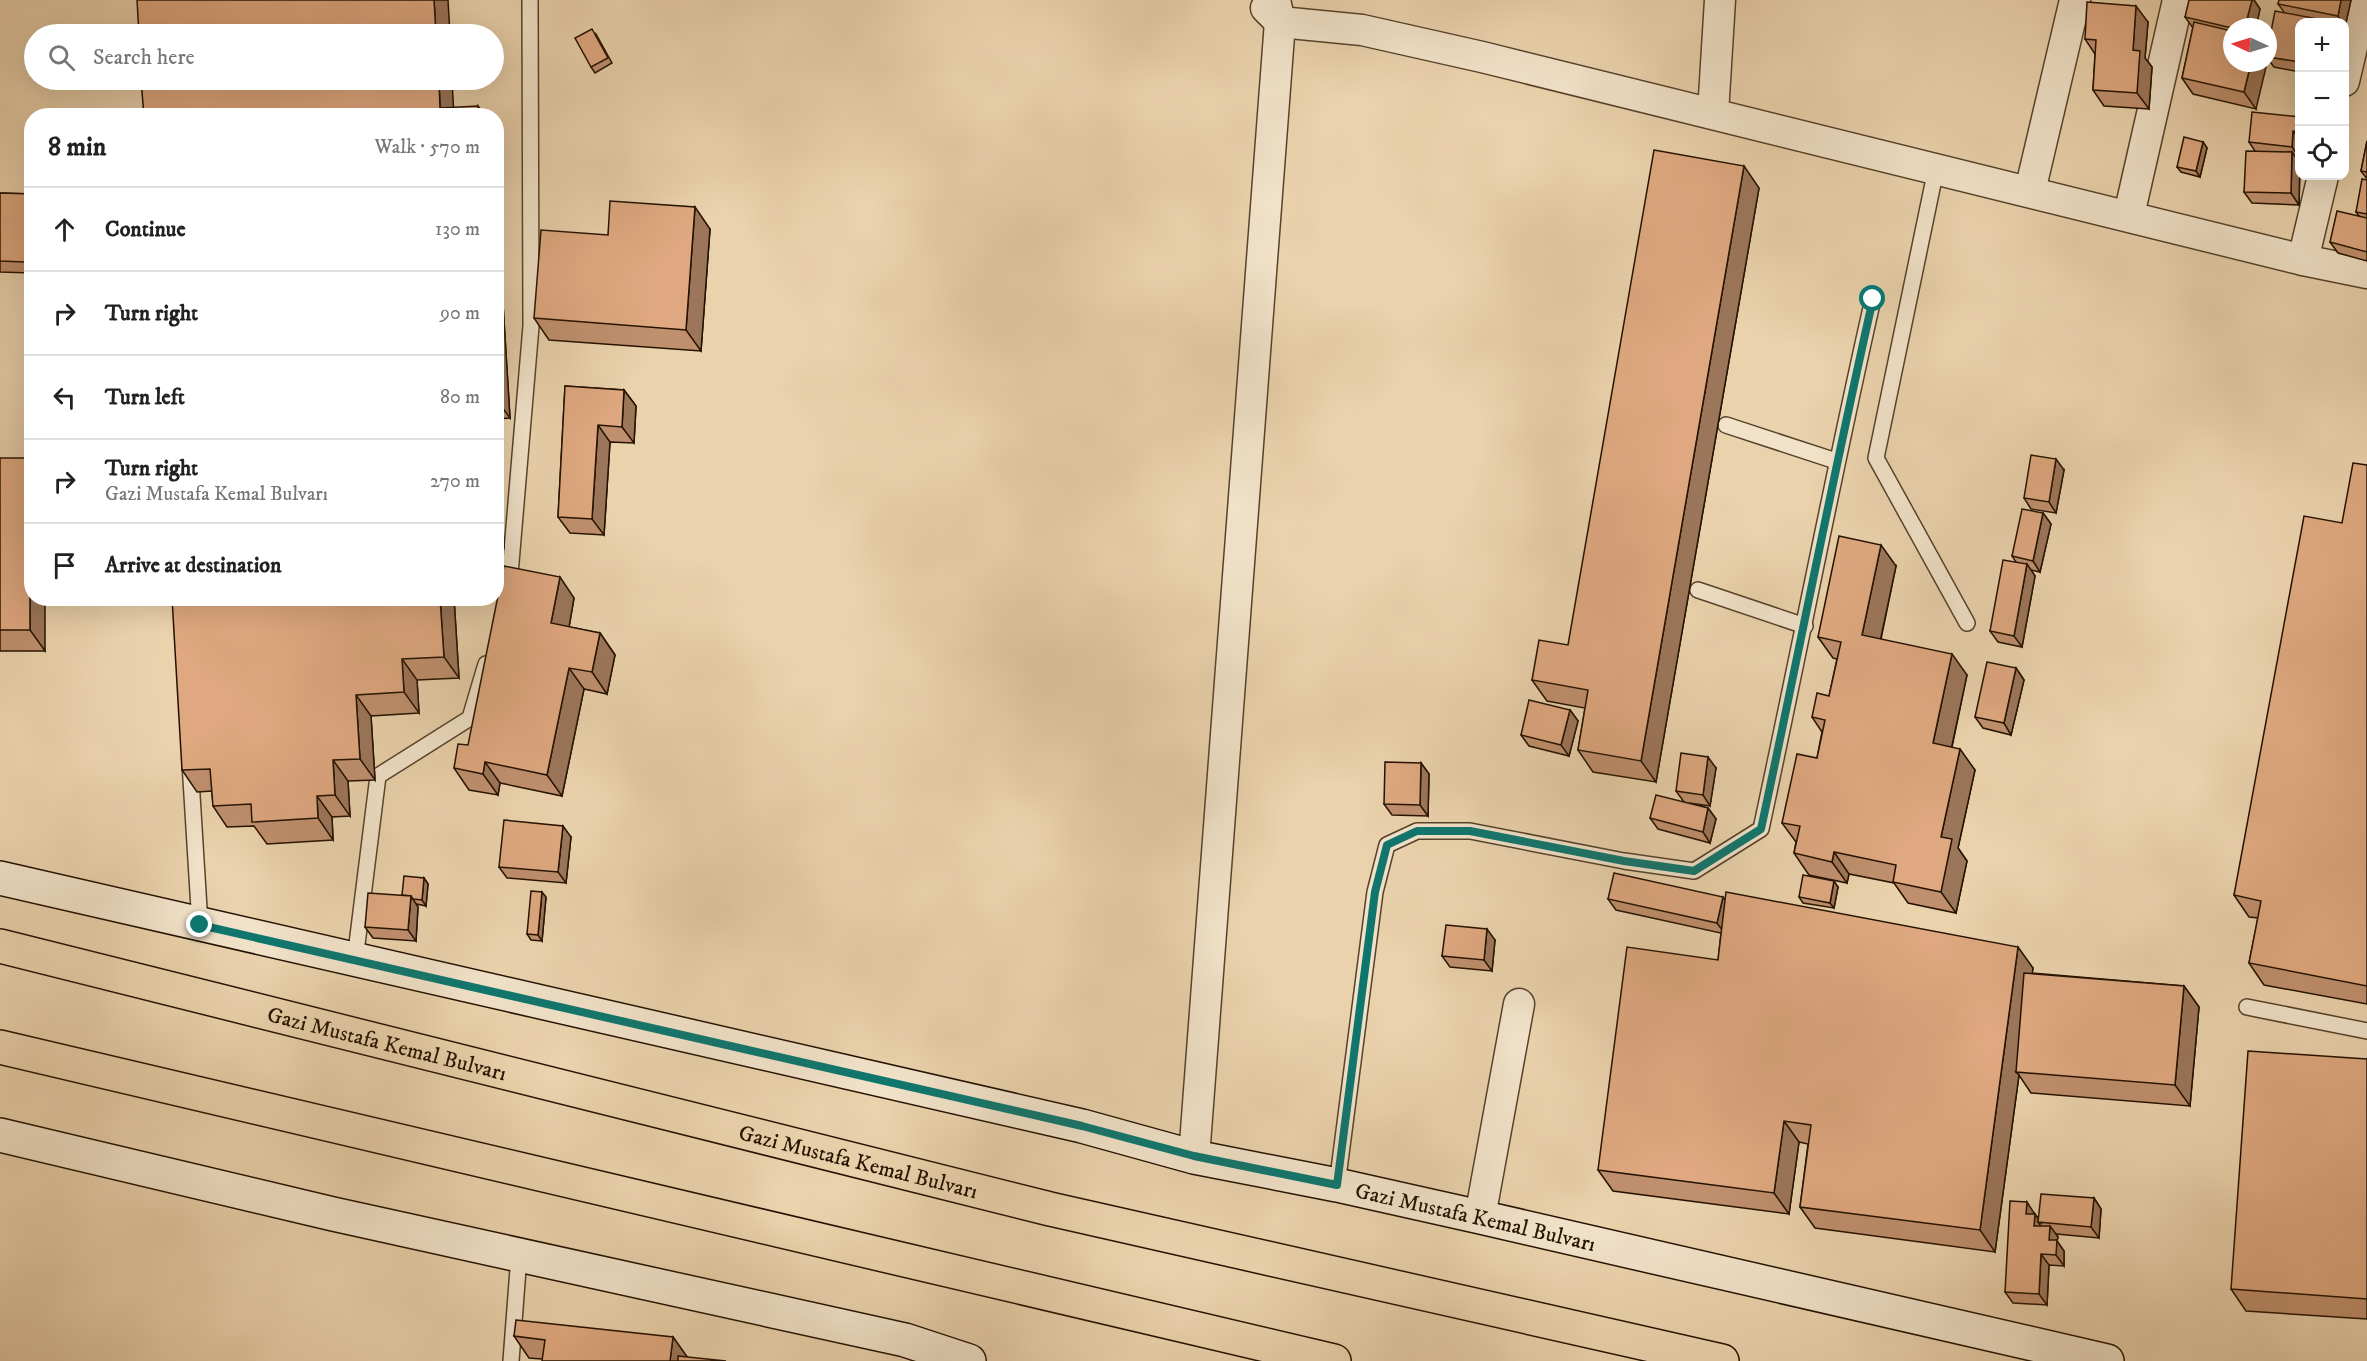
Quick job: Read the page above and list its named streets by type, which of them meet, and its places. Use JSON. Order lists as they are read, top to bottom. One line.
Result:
{"streets":{"highway":["Gazi Mustafa Kemal Bulvarı"]},"north":"left","page":{"map_buttons":["+","−"],"search":"Search here","heading":["8 min","Walk · 570 m"],"list":[["Continue","130 m"],["Turn right","90 m"],["Turn left","80 m"],["Turn right","Gazi Mustafa Kemal Bulvarı","270 m"],"Arrive at destination"]}}
